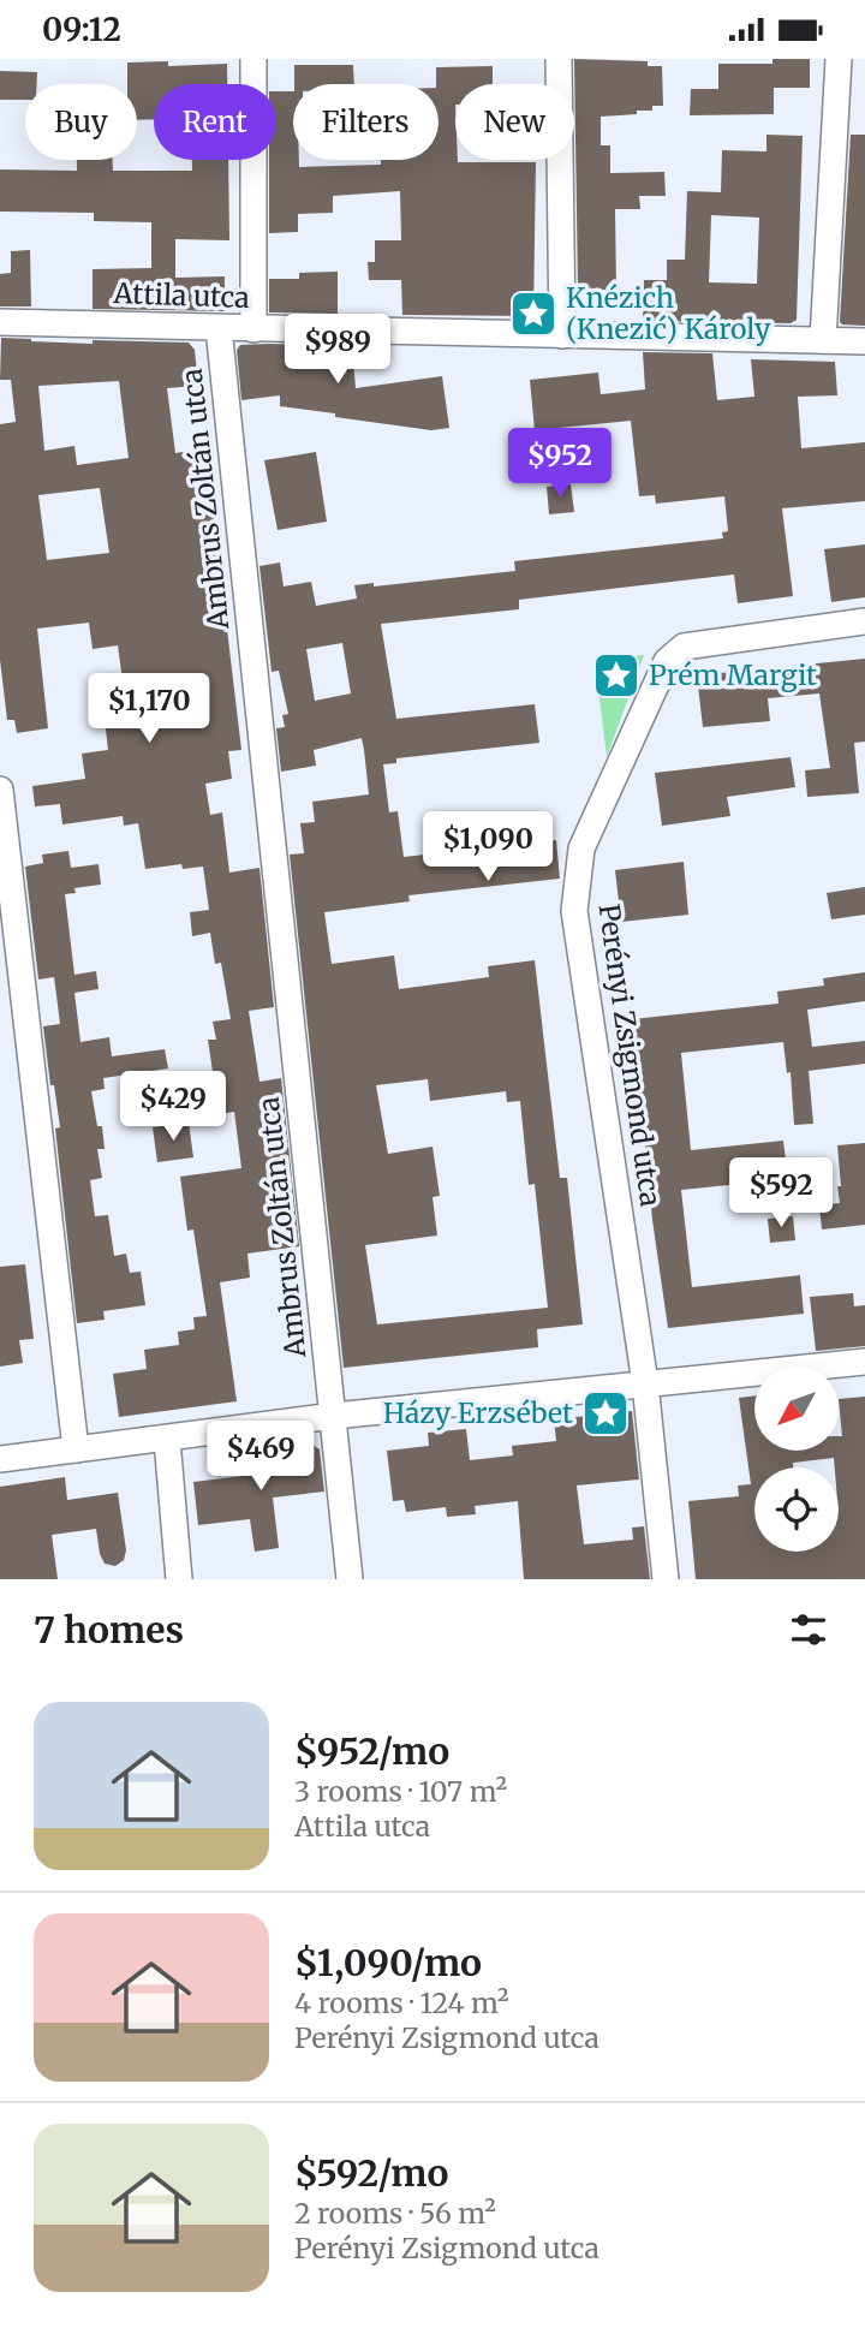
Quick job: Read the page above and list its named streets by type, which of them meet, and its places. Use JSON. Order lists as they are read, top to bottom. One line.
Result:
{"streets":{"street":["Attila utca","Ambrus Zoltán utca","Perényi Zsigmond utca"]},"crossings":[["Attila utca","Ambrus Zoltán utca"]],"places":{"place":["Knézich (Knezić) Károly","Prém Margit","Házy Erzsébet"]},"north":"bottom left","page":{"status":"09:12","chip":["Buy","Rent","Filters","New"],"price":["$989","$952","$1,170","$1,090","$429","$592","$469"],"heading":"7 homes","list":[{"name":"$952/mo","note":"3 rooms · 107 m² · Attila utca"},{"name":"$1,090/mo","note":"4 rooms · 124 m² · Perényi Zsigmond utca"},{"name":"$592/mo","note":"2 rooms · 56 m² · Perényi Zsigmond utca"}]}}
